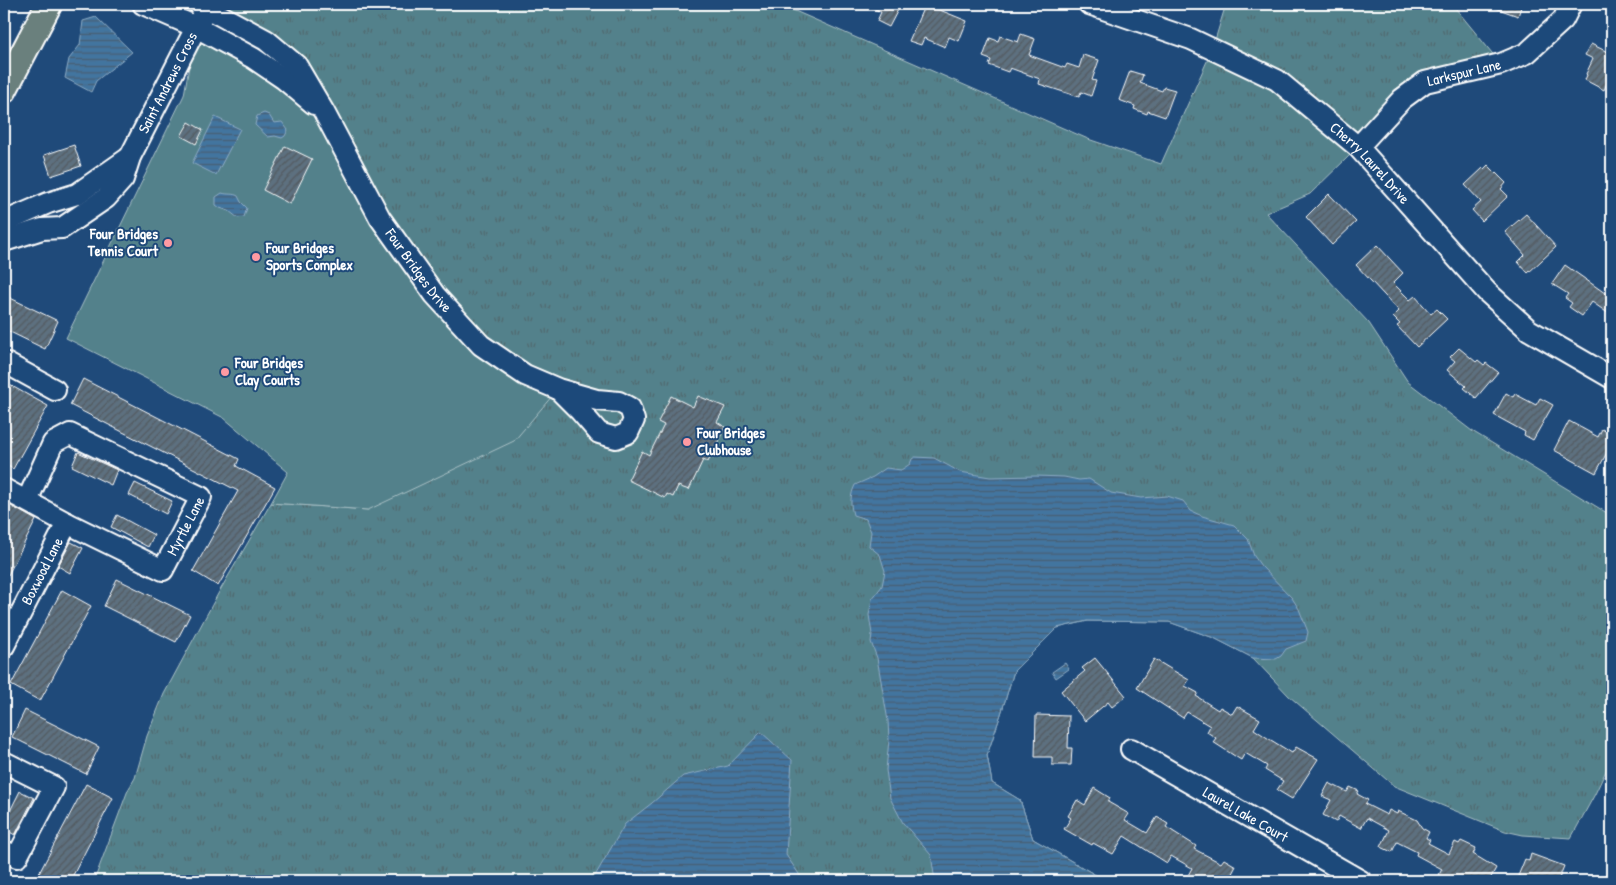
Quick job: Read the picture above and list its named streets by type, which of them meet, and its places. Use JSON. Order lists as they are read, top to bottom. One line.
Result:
{"streets":{"street":["Larkspur Lane","Saint Andrews Cross","Cherry Laurel Drive","Four Bridges Drive","Myrtle Lane","Boxwood Lane","Laurel Lake Court"]},"crossings":[["Larkspur Lane","Cherry Laurel Drive"],["Saint Andrews Cross","Four Bridges Drive"],["Myrtle Lane","Boxwood Lane"]],"places":["Four Bridges Tennis Court","Four Bridges Sports Complex","Four Bridges Clay Courts","Four Bridges Clubhouse"]}
